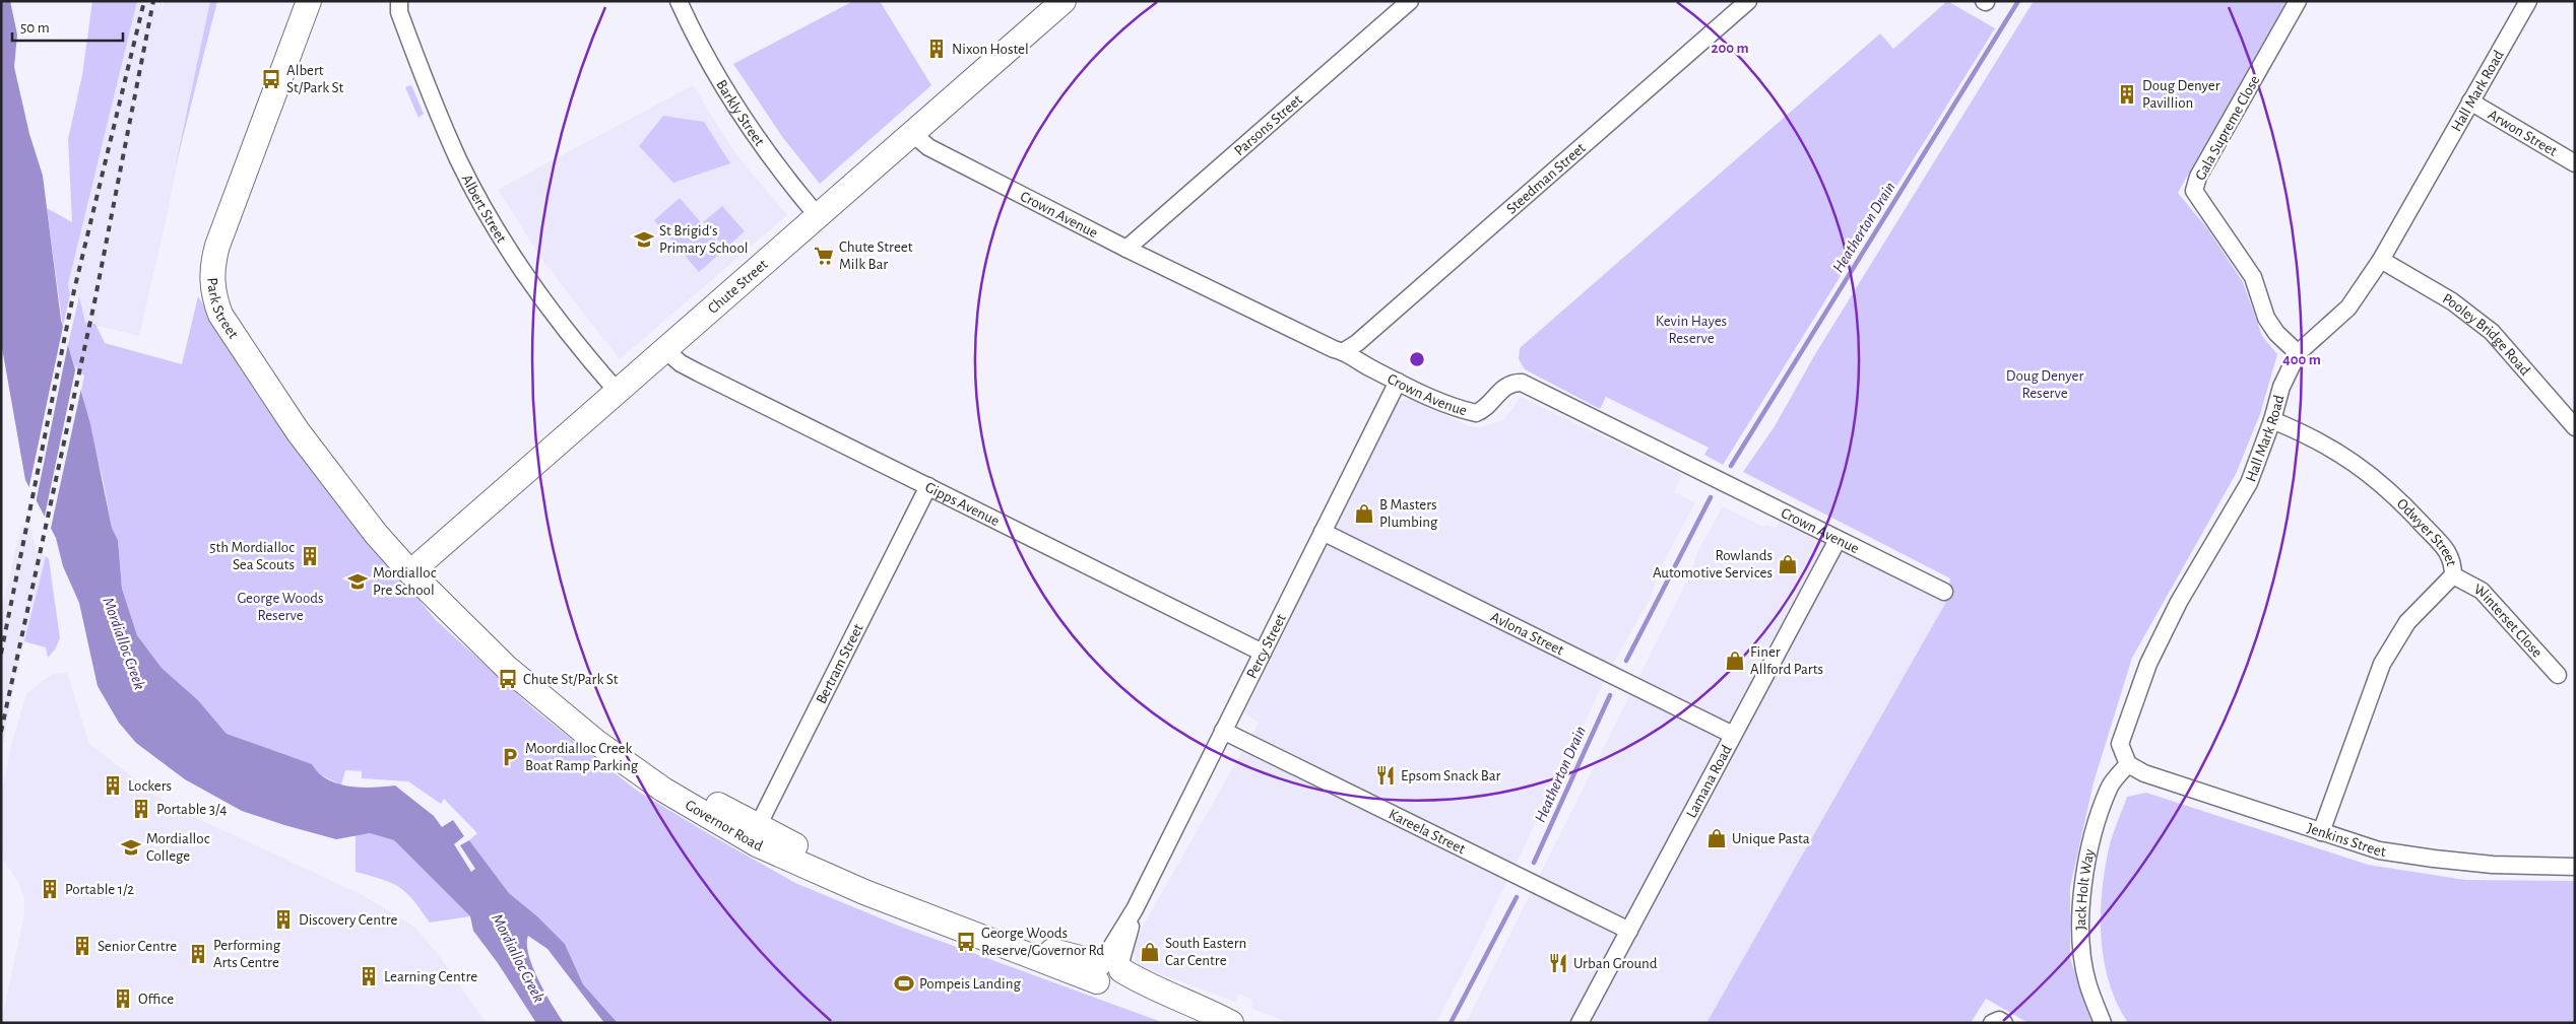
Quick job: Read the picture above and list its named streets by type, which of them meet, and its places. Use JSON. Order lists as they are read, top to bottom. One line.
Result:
{"streets":{"street":["Hall Mark Road","Barkly Street","Parsons Street","Gala Supreme Close","Arwon Street","Steedman Street","Albert Street","Crown Avenue","Chute Street","Park Street","Pooley Bridge Road","Gipps Avenue","Odwyer Street","Winterset Close","Avlona Street","Percy Street","Bertram Street","Lamana Road","Governor Road","Kareela Street","Jenkins Street","Jack Holt Way"]},"crossings":[["Hall Mark Road","Gala Supreme Close"],["Hall Mark Road","Arwon Street"],["Hall Mark Road","Pooley Bridge Road"],["Hall Mark Road","Odwyer Street"],["Hall Mark Road","Jenkins Street"],["Hall Mark Road","Jack Holt Way"],["Barkly Street","Chute Street"],["Parsons Street","Crown Avenue"],["Steedman Street","Crown Avenue"],["Albert Street","Chute Street"],["Crown Avenue","Chute Street"],["Crown Avenue","Percy Street"],["Crown Avenue","Lamana Road"],["Chute Street","Park Street"],["Chute Street","Gipps Avenue"],["Chute Street","Governor Road"],["Park Street","Governor Road"],["Gipps Avenue","Percy Street"],["Gipps Avenue","Bertram Street"],["Odwyer Street","Winterset Close"],["Odwyer Street","Jenkins Street"],["Avlona Street","Percy Street"],["Avlona Street","Lamana Road"],["Percy Street","Governor Road"],["Percy Street","Kareela Street"],["Bertram Street","Governor Road"],["Lamana Road","Kareela Street"],["Jenkins Street","Jack Holt Way"]],"water":["Heatherton Drain","Mordialloc Creek"],"parks":["Kevin Hayes Reserve","Doug Denyer Reserve","George Woods Reserve"],"places":{"building":["Nixon Hostel","Doug Denyer Pavillion","5th Mordialloc Sea Scouts","Lockers","Portable 3/4","Portable 1/2","Discovery Centre","Senior Centre","Performing Arts Centre","Learning Centre","Office"],"bus stop":["Albert St/Park St","Chute St/Park St","George Woods Reserve/Governor Rd"],"school or university":["St Brigid's Primary School","Mordialloc Pre School","Mordialloc College"],"supermarket":["Chute Street Milk Bar"],"shop":["B Masters Plumbing","Rowlands Automotive Services","Finer Allford Parts","Unique Pasta","South Eastern Car Centre"],"parking":["Moordialloc Creek Boat Ramp Parking"],"restaurant":["Epsom Snack Bar","Urban Ground"],"sports":["Pompeis Landing"]},"scale_bar":"50 m","rings":["200 m","400 m"]}
